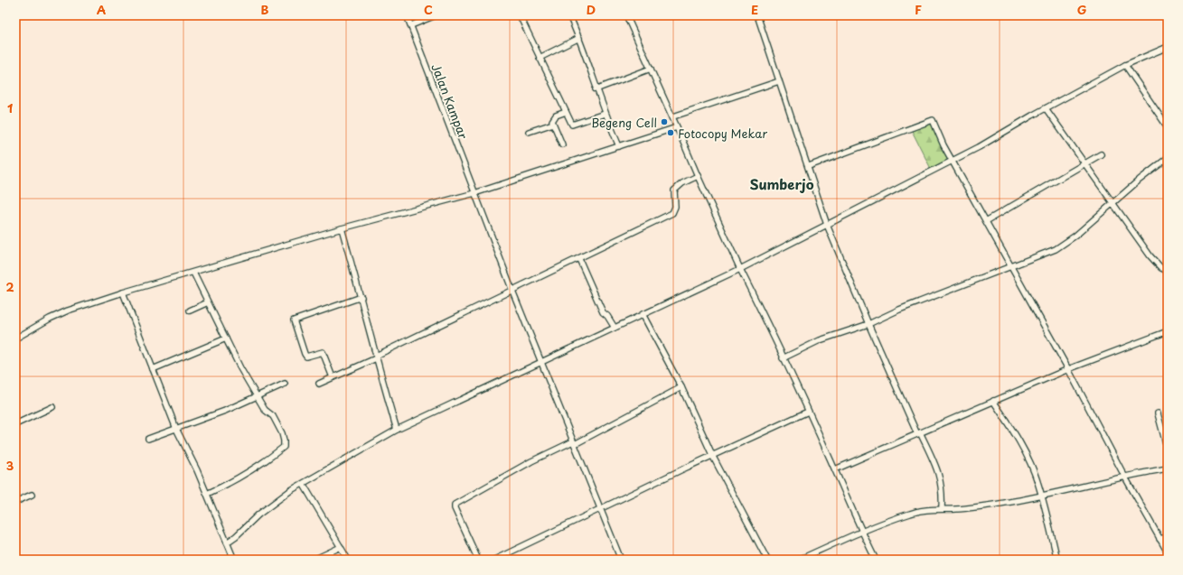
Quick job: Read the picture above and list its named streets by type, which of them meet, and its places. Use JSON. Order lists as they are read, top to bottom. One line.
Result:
{"streets":{"street":["Jalan Kampar"]},"districts":["Sumberjo"],"places":["Begeng Cell","Fotocopy Mekar"],"grid":{"columns":["A","B","C","D","E","F","G"],"rows":["1","2","3"]}}
